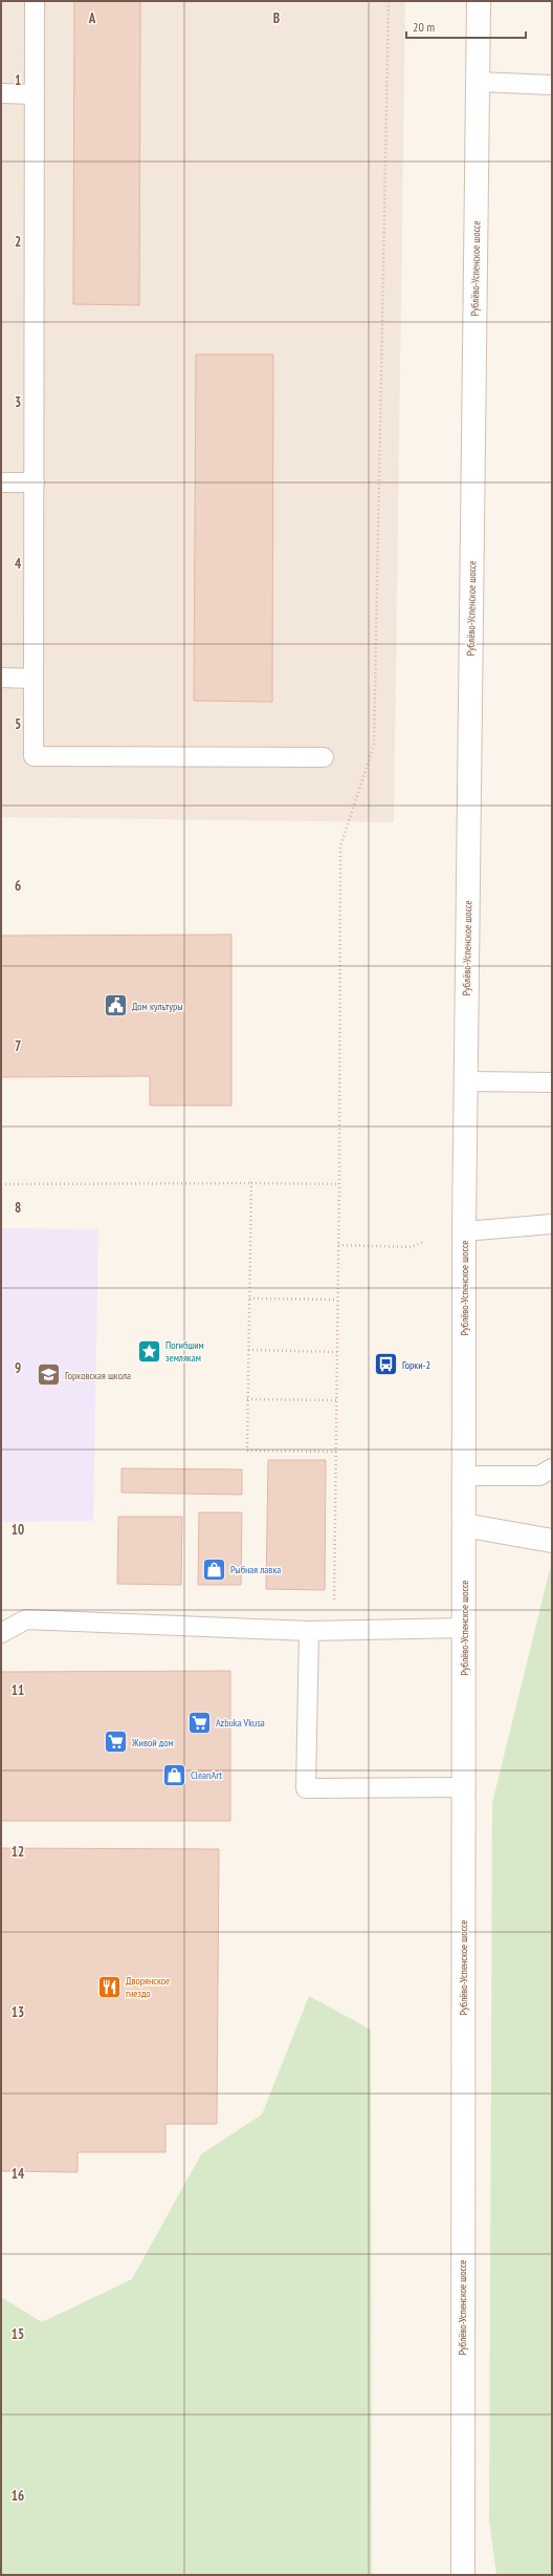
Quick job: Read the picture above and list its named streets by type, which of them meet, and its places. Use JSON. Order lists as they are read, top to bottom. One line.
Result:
{"streets":{"main road":["Рублёво-Успенское шоссе"]},"places":{"public building":["Дом культуры"],"place":["Погибшим землякам"],"bus stop":["Горки-2"],"school or university":["Горковская школа"],"shop":["Рыбная лавка","CleanArt"],"supermarket":["Azbuka Vkusa","Живой дом"],"restaurant":["Дворянское гнездо"]},"scale_bar":"20 m","grid":{"columns":["A","B"],"rows":["1","2","3","4","5","6","7","8","9","10","11","12","13","14","15","16"]}}
